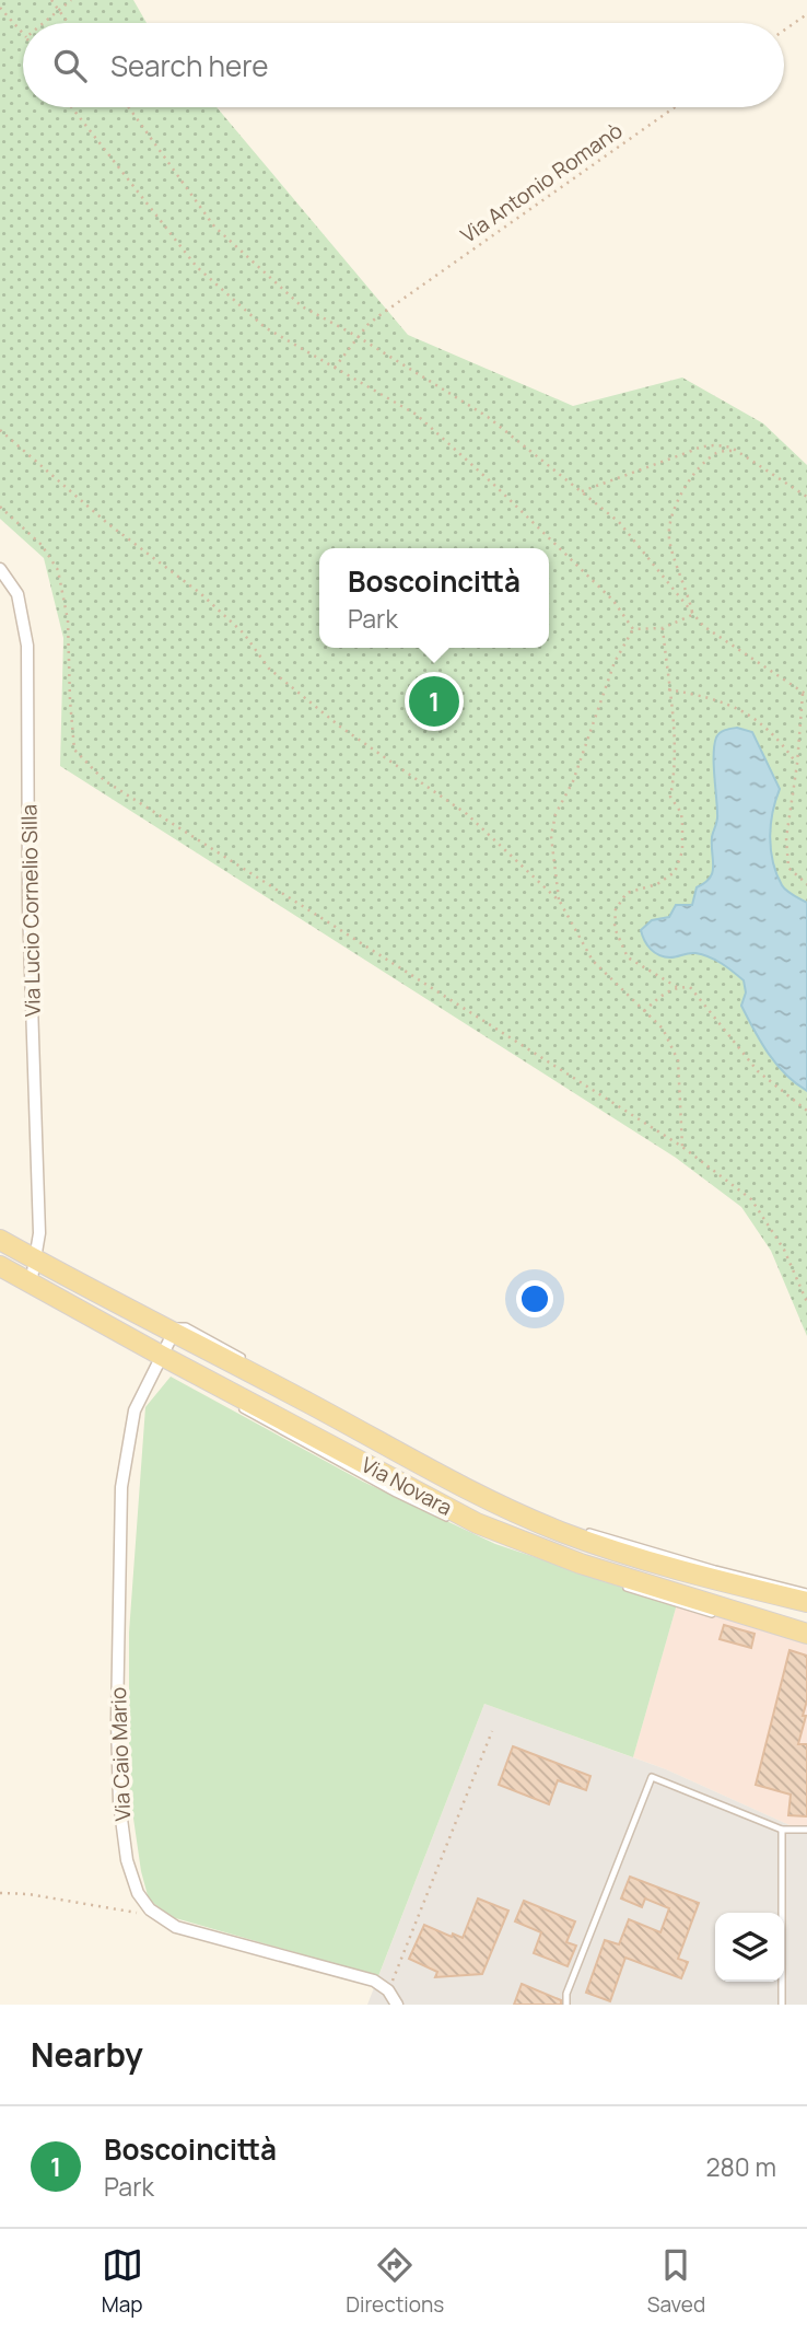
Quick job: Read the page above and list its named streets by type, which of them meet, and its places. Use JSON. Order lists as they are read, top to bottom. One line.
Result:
{"streets":{"main road":["Via Novara"],"street":["Via Lucio Cornelio Silla","Via Caio Mario"],"path":["Via Antonio Romanò"]},"crossings":[["Via Lucio Cornelio Silla","Via Novara"],["Via Novara","Via Caio Mario"]],"page":{"search":"Search here","popup":["Boscoincittà","Park"],"pins":"1","heading":"Nearby","list":[{"mark":"1","name":"Boscoincittà","note":"Park","value":"280 m"}],"nav":["Map","Directions","Saved"]}}
